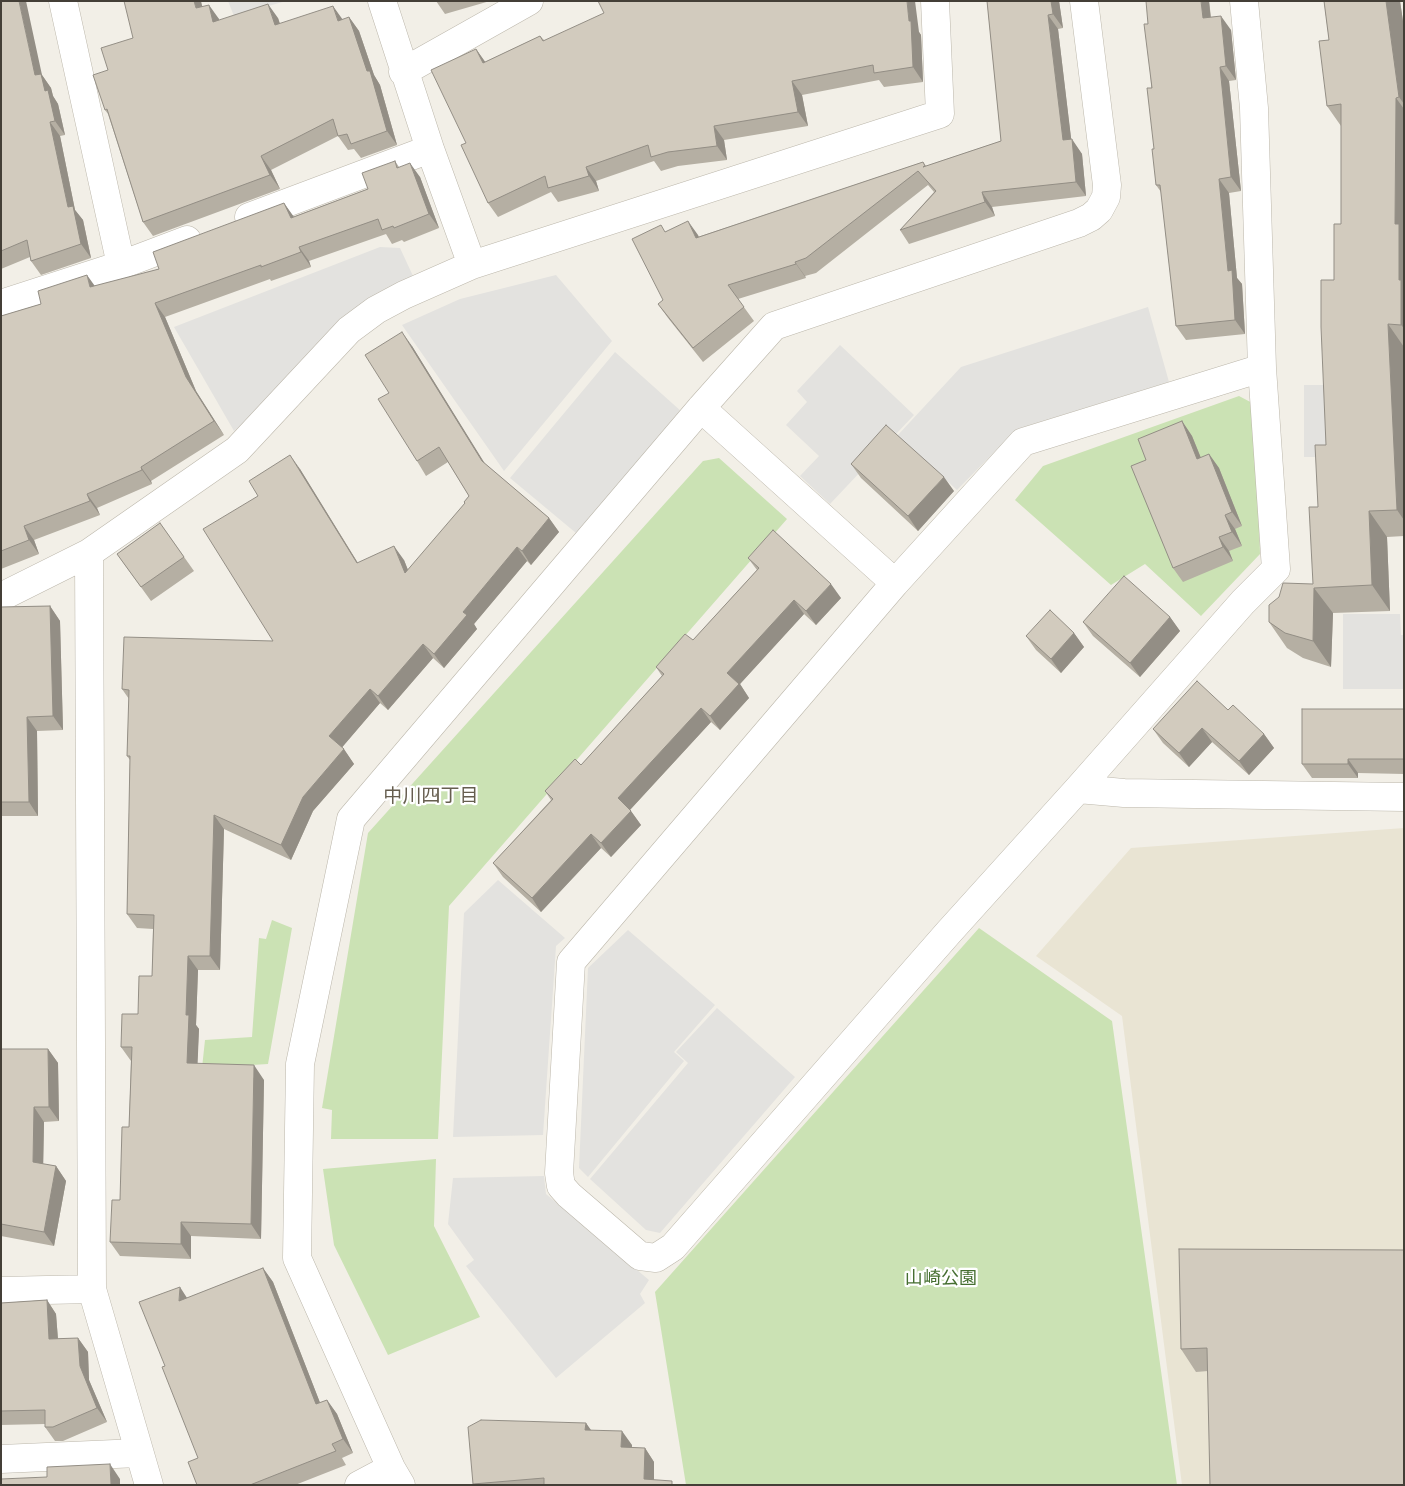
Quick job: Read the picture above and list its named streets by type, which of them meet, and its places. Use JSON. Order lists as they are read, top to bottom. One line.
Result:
{"districts":["中川四丁目"],"parks":["山崎公園"]}
